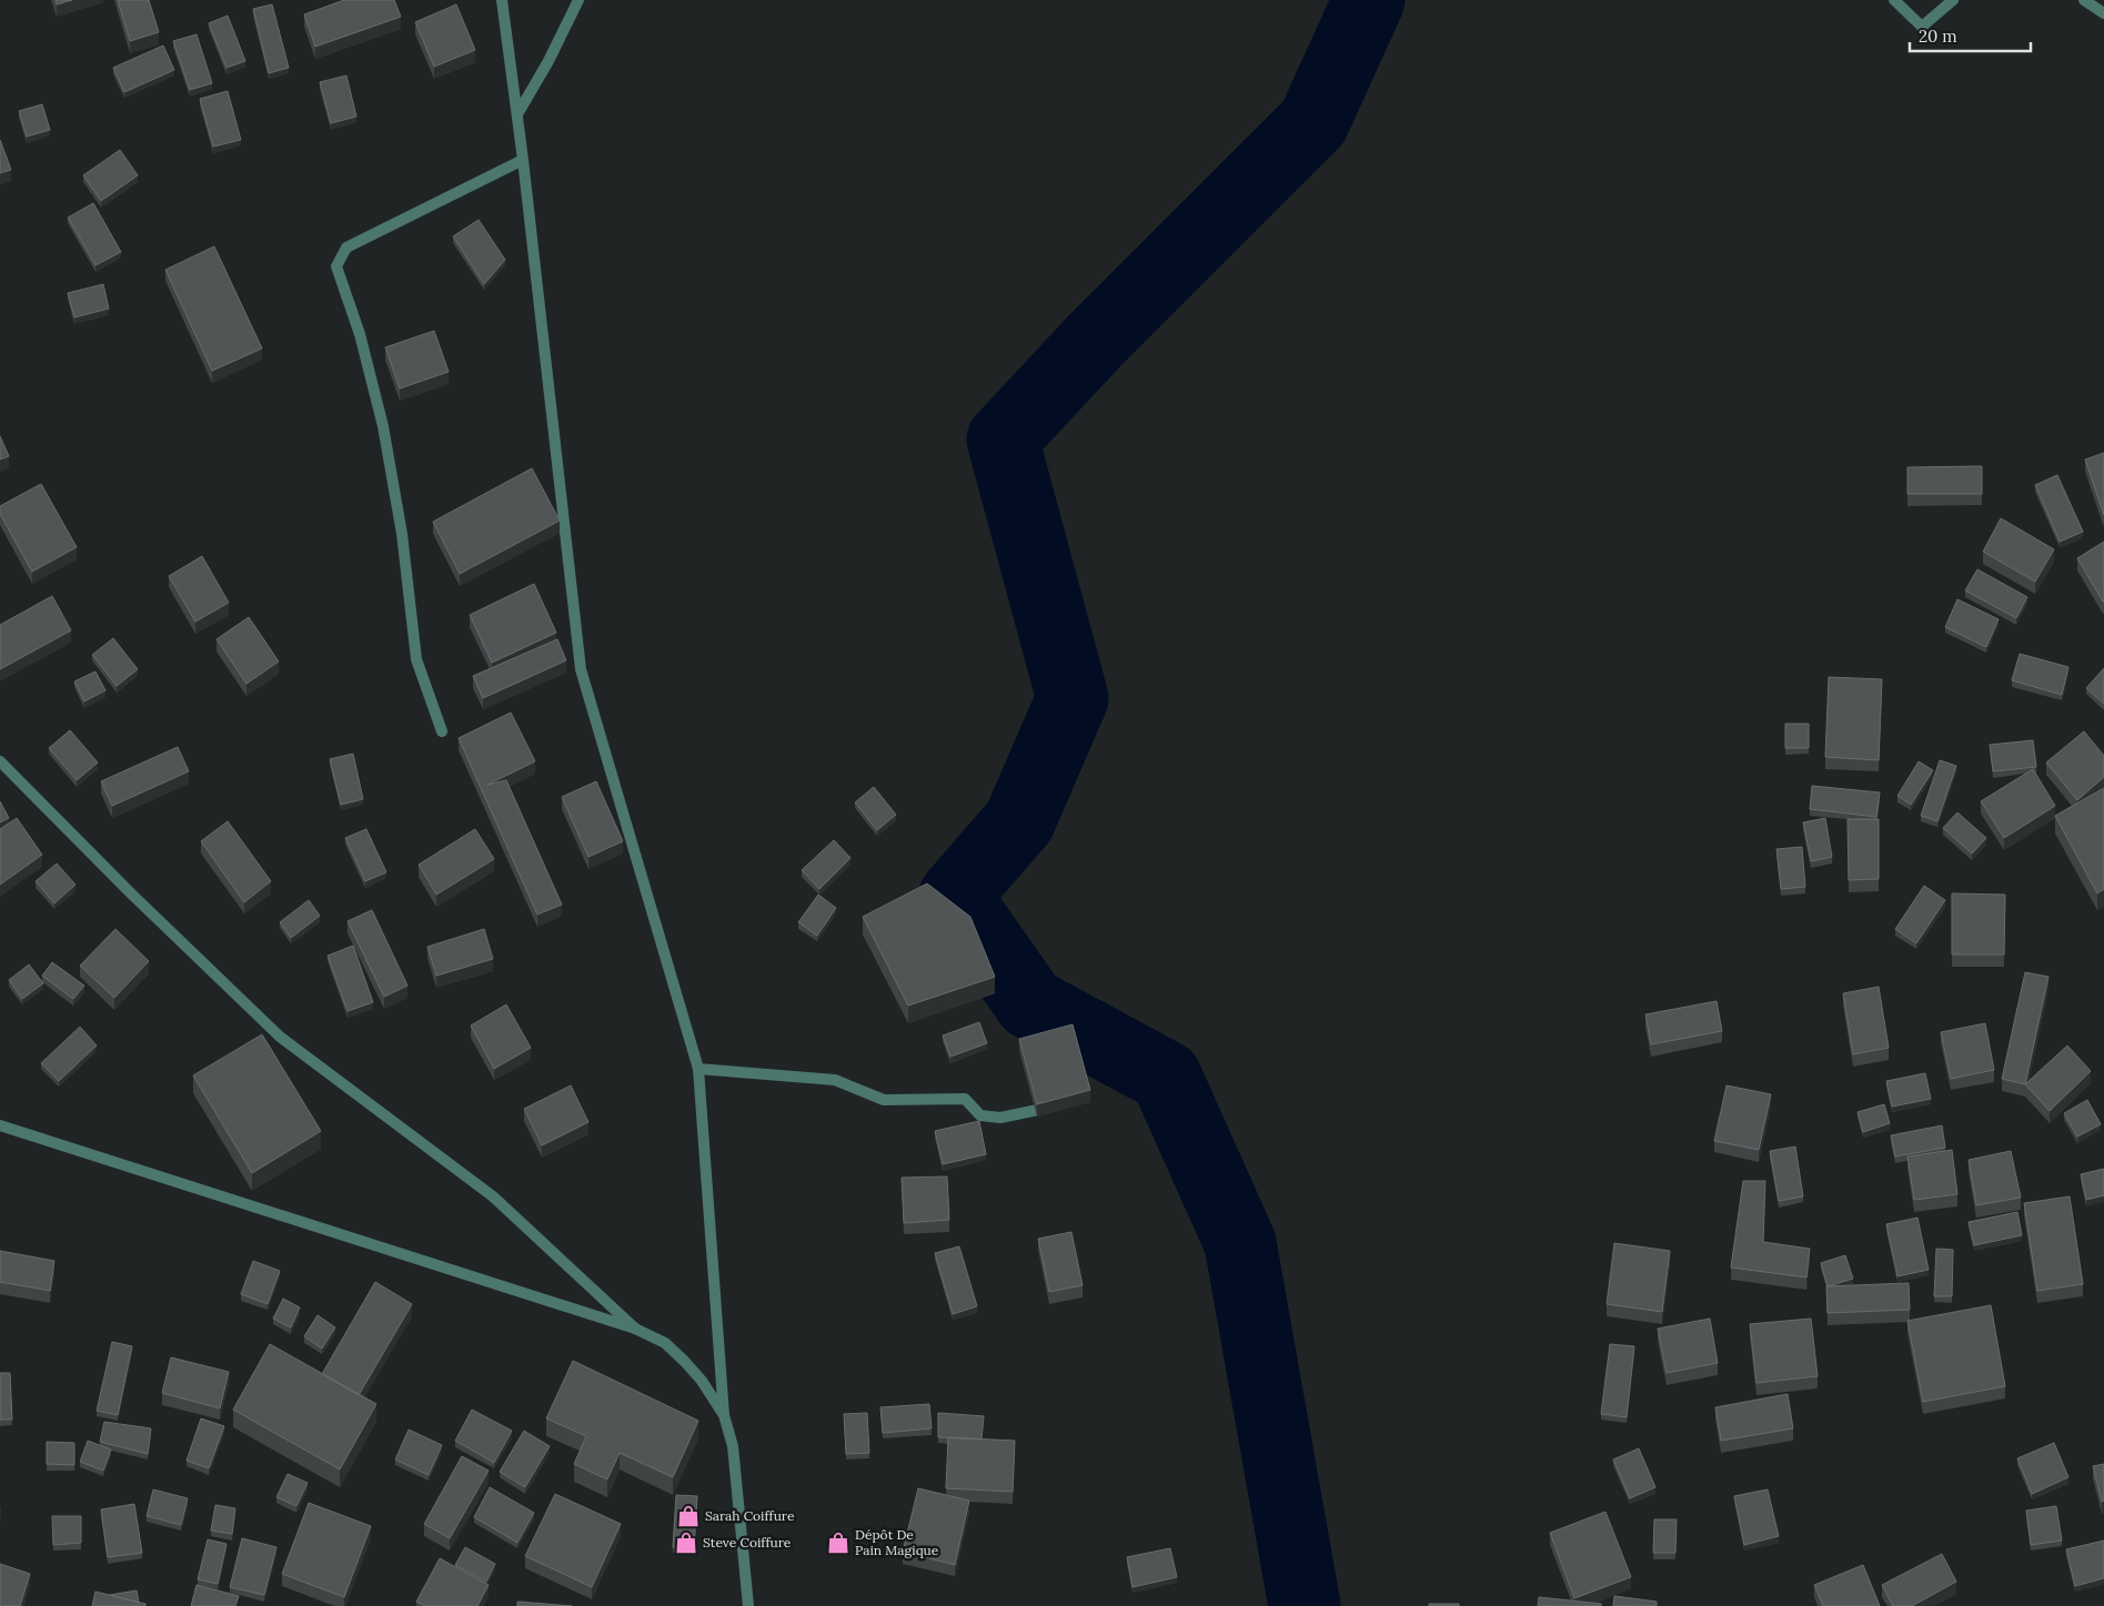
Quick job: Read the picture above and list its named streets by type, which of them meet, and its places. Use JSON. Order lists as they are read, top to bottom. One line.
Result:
{"places":{"shop":["Sarah Coiffure","Steve Coiffure","Dépôt De Pain Magique"]},"scale_bar":"20 m"}
